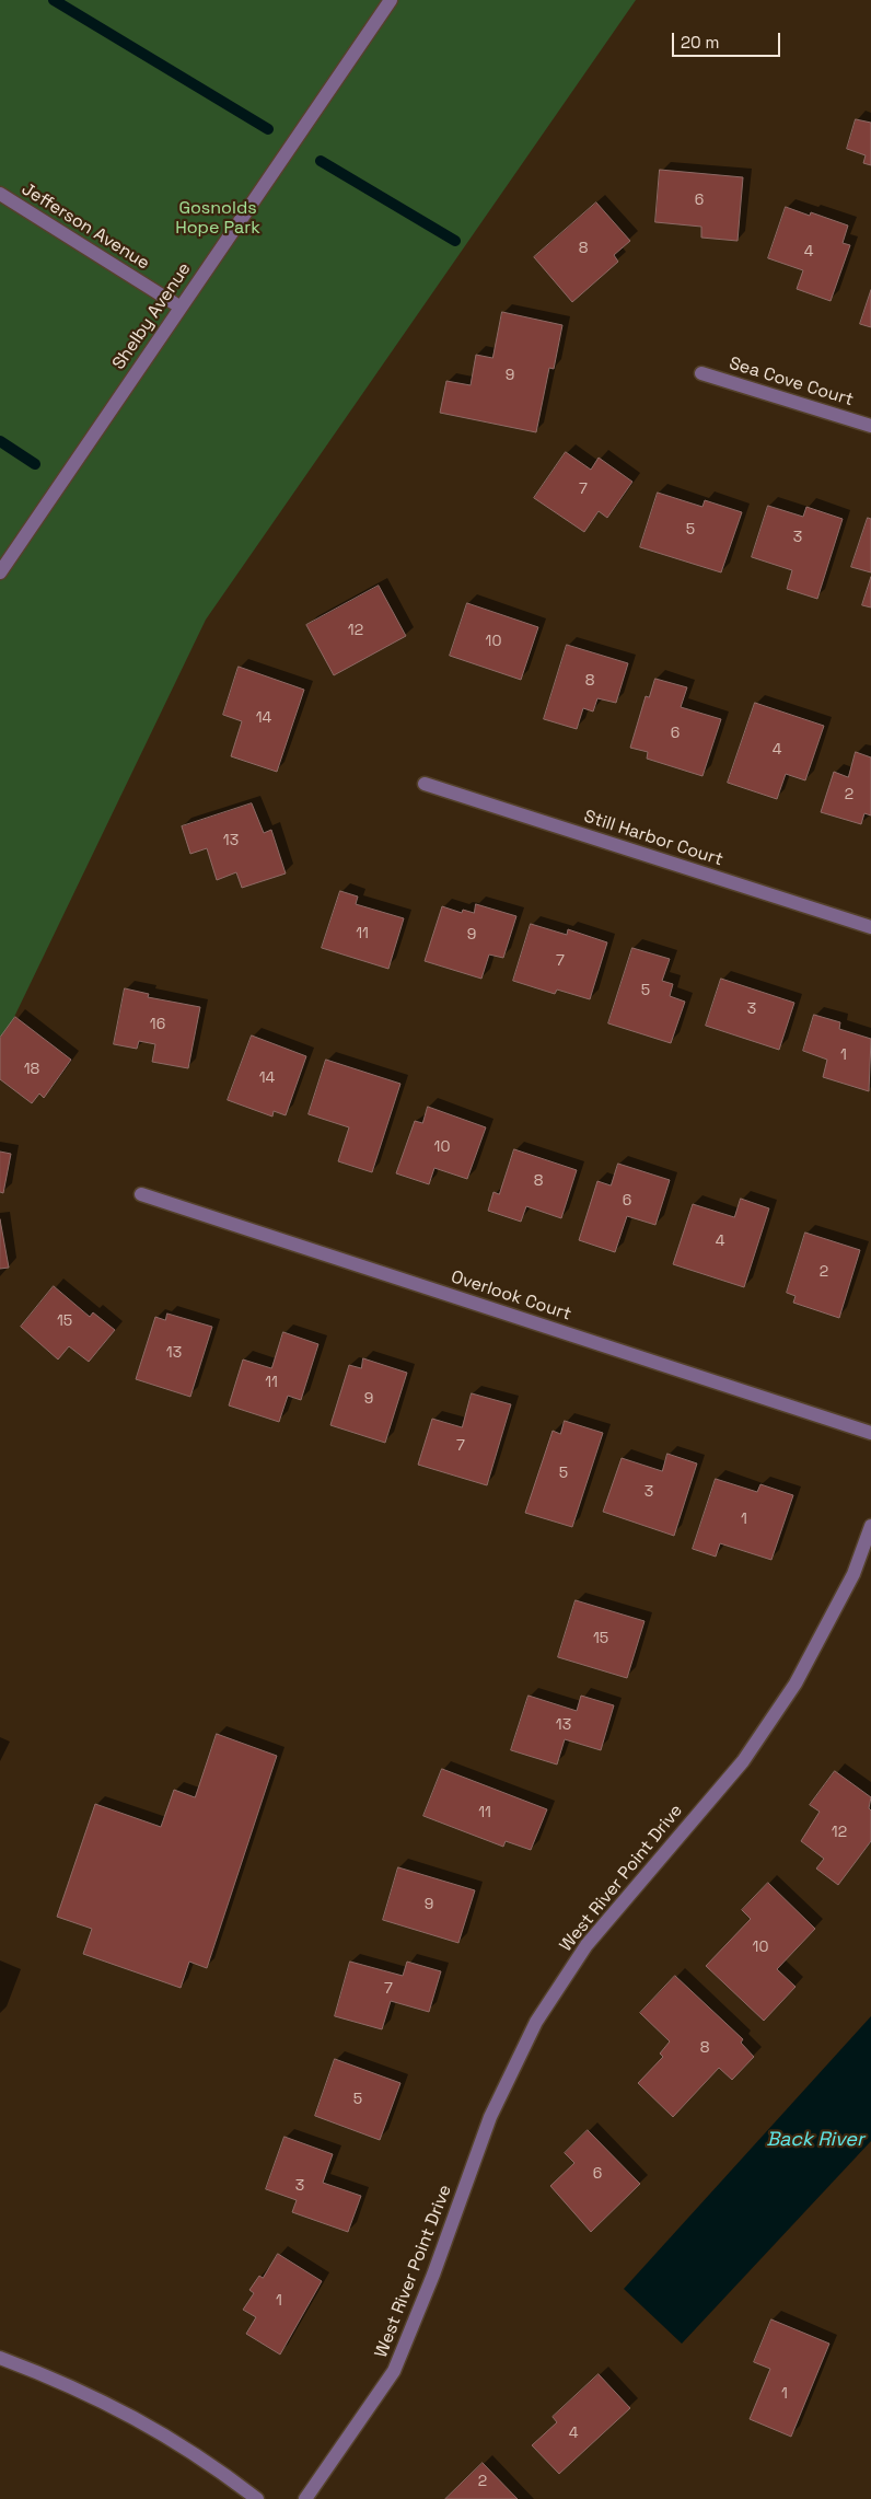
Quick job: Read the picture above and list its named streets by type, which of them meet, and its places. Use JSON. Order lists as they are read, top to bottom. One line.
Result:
{"streets":{"street":["Jefferson Avenue","Shelby Avenue","Sea Cove Court","Still Harbor Court","Overlook Court","West River Point Drive"]},"crossings":[["Jefferson Avenue","Shelby Avenue"]],"water":["Back River"],"parks":["Gosnolds Hope Park"],"house_numbers":["6","8","4","9","7","5","3","12","10","8","14","6","4","2","13","11","9","7","5","3","16","1","18","14","10","8","6","4","2","15","13","11","9","7","5","3","1","15","13","11","12","9","10","7","8","5","6","3","1","1","4","2"],"scale_bar":"20 m"}
